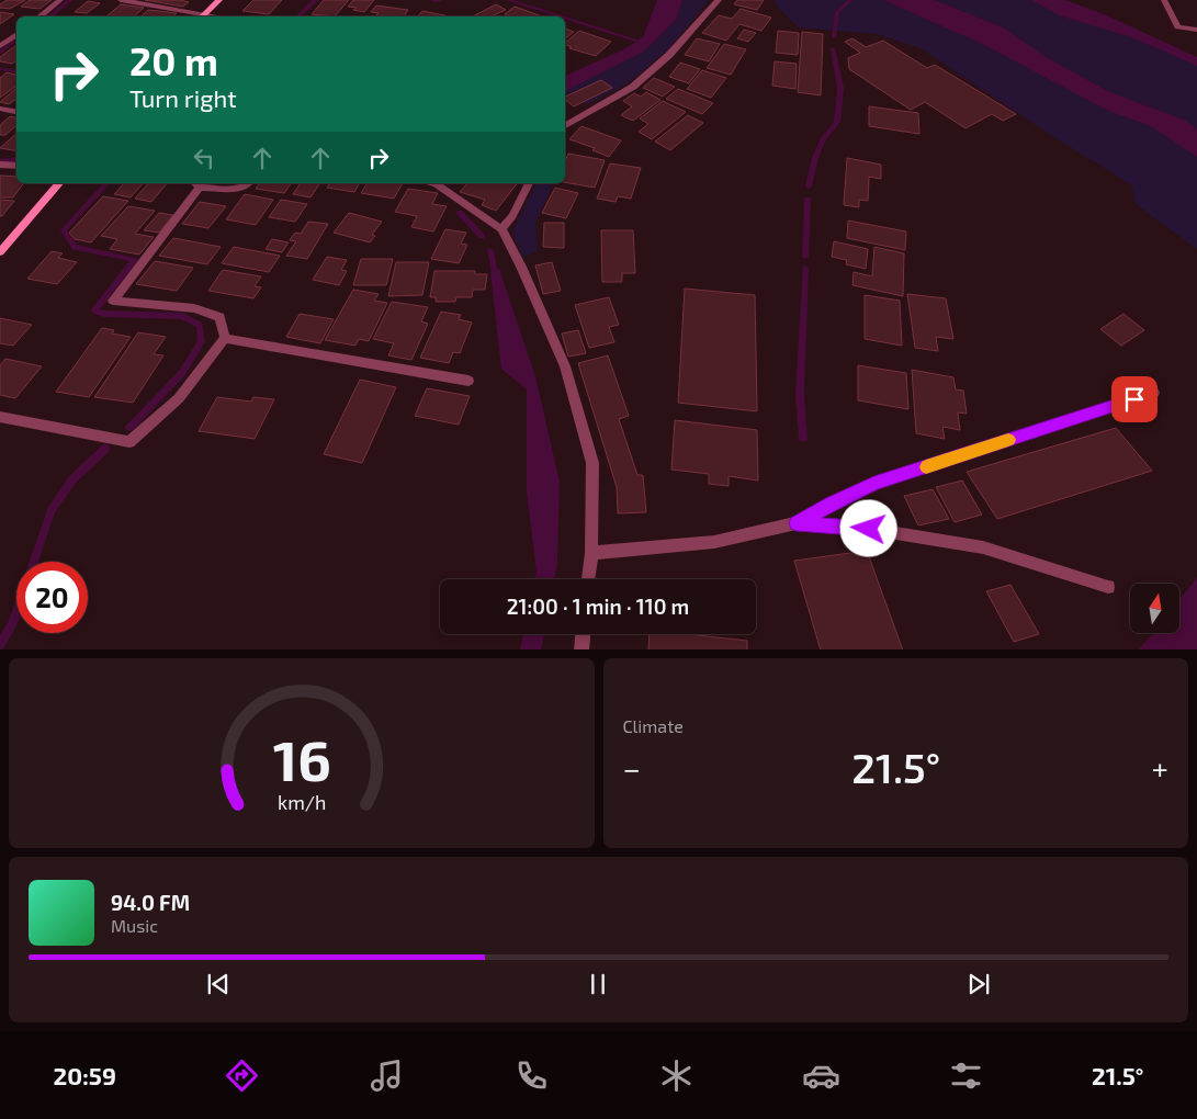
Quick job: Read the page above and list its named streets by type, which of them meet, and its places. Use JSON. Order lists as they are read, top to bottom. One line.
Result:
{"north":"top","page":{"turn":["20 m","Turn right"],"limit":"20","trip":"21:00 · 1 min · 110 m","tile":"Climate","heat":["−","21.5°","+"],"song":["94.0 FM","Music"],"tabs":["20:59","21.5°"],"gauge":["16","km/h"]}}
